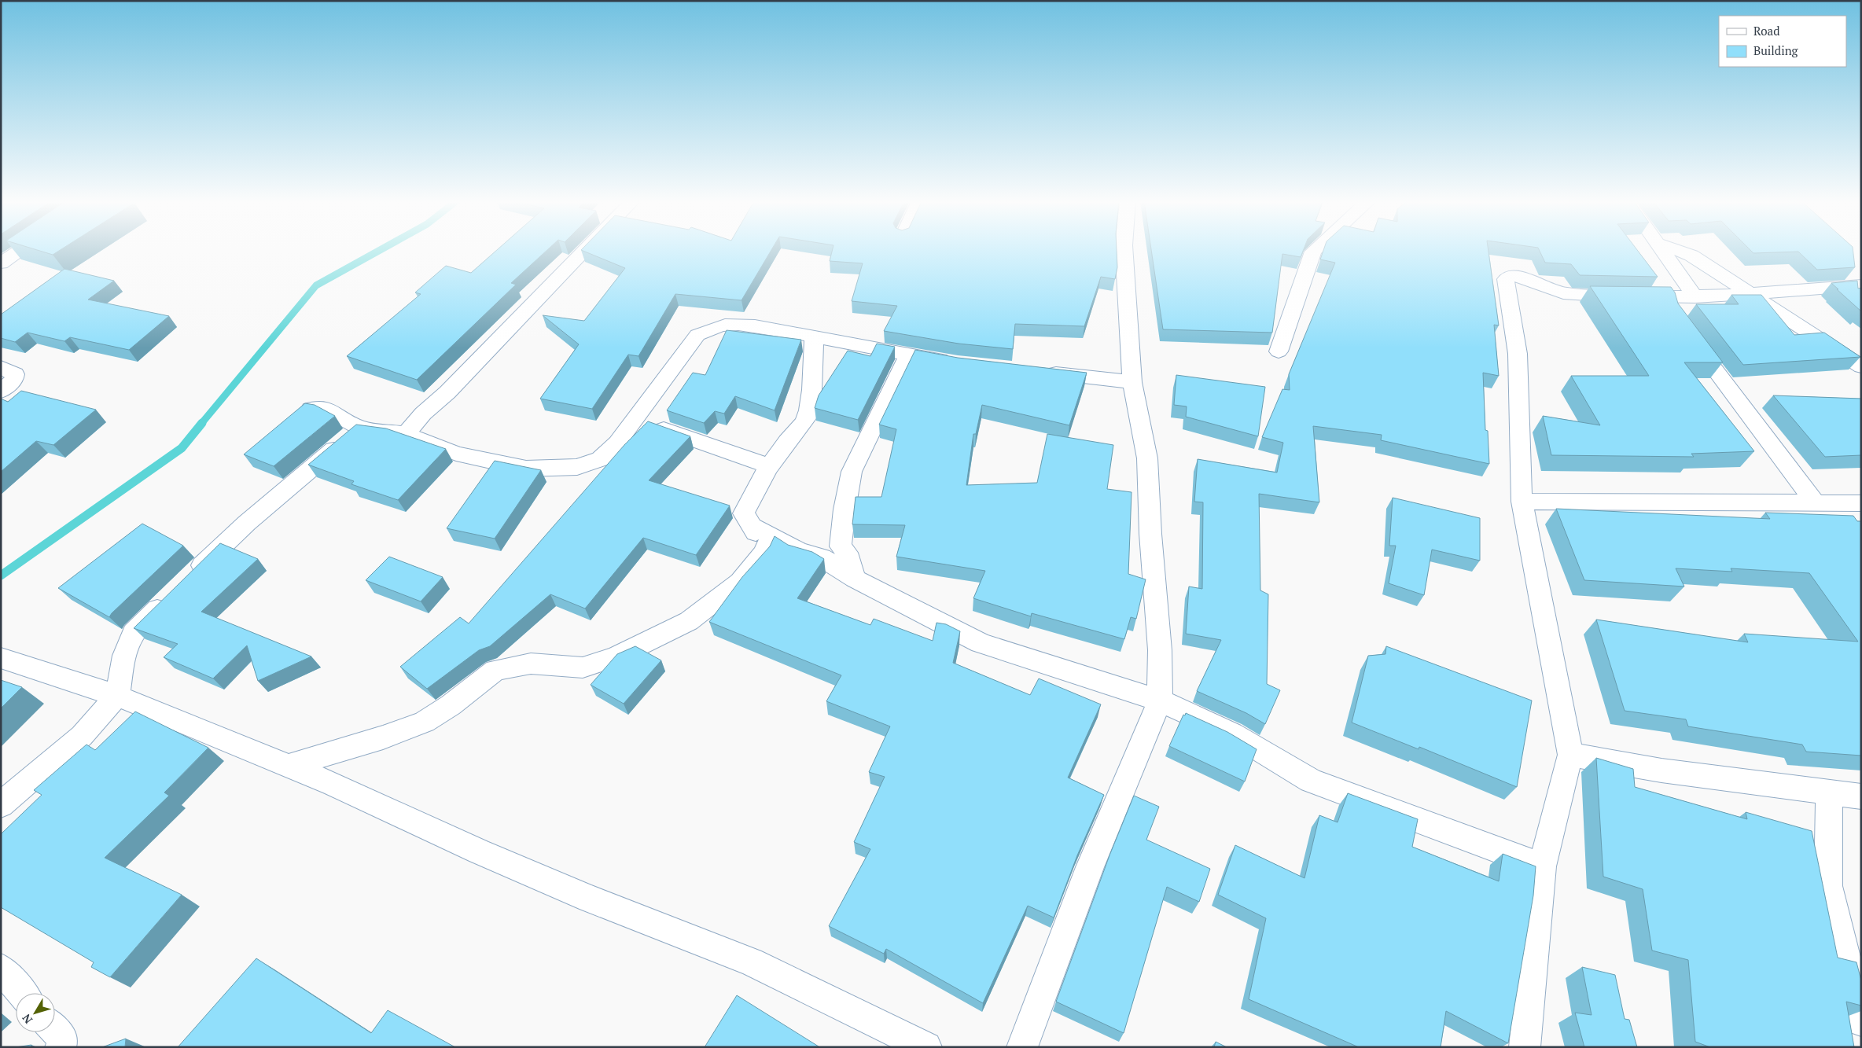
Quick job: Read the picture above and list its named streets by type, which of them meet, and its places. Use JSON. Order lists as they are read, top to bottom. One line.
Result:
{"legend":["Road","Building"],"north":"bottom left"}
